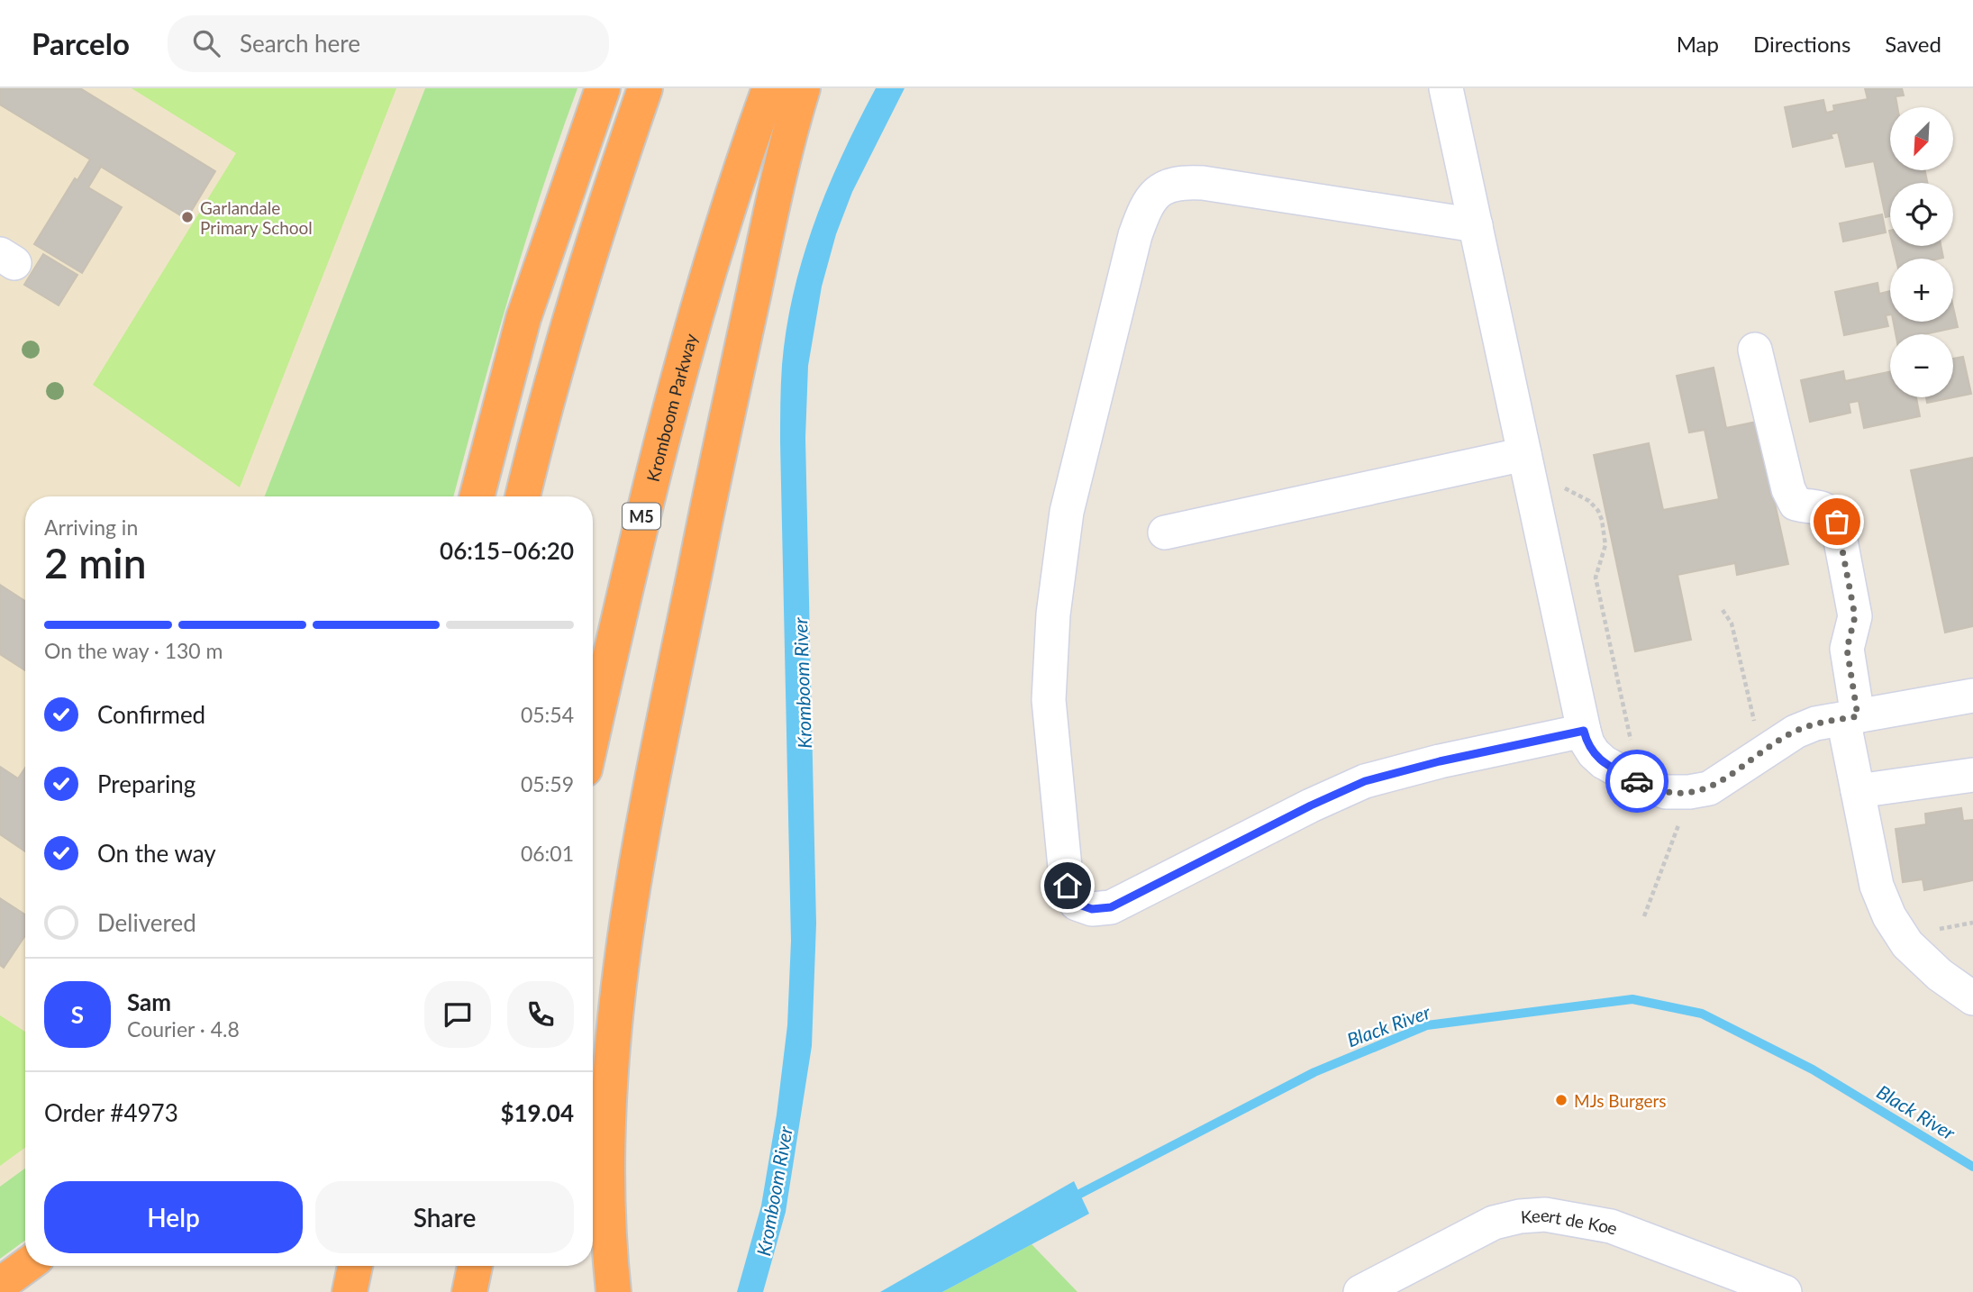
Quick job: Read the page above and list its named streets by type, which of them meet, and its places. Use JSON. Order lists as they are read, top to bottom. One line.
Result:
{"streets":{"highway":["Kromboom Parkway","M5"],"street":["Keert de Koe"]},"water":["Kromboom River","Black River"],"places":["Garlandale Primary School","MJs Burgers"],"north":"bottom left","page":{"header":"Parcelo","search":"Search here","nav":["Map","Directions","Saved"],"map_buttons":["+","−"],"heading":["2 min","Arriving in","06:15–06:20"],"panel":["Sam","Courier · 4.8","Order #4973","$19.04"],"bar":"On the way · 130 m","list":[["Confirmed","05:54"],["Preparing","05:59"],["On the way","06:01"],"Delivered"],"round":"S","buttons":["Help","Share"]}}
